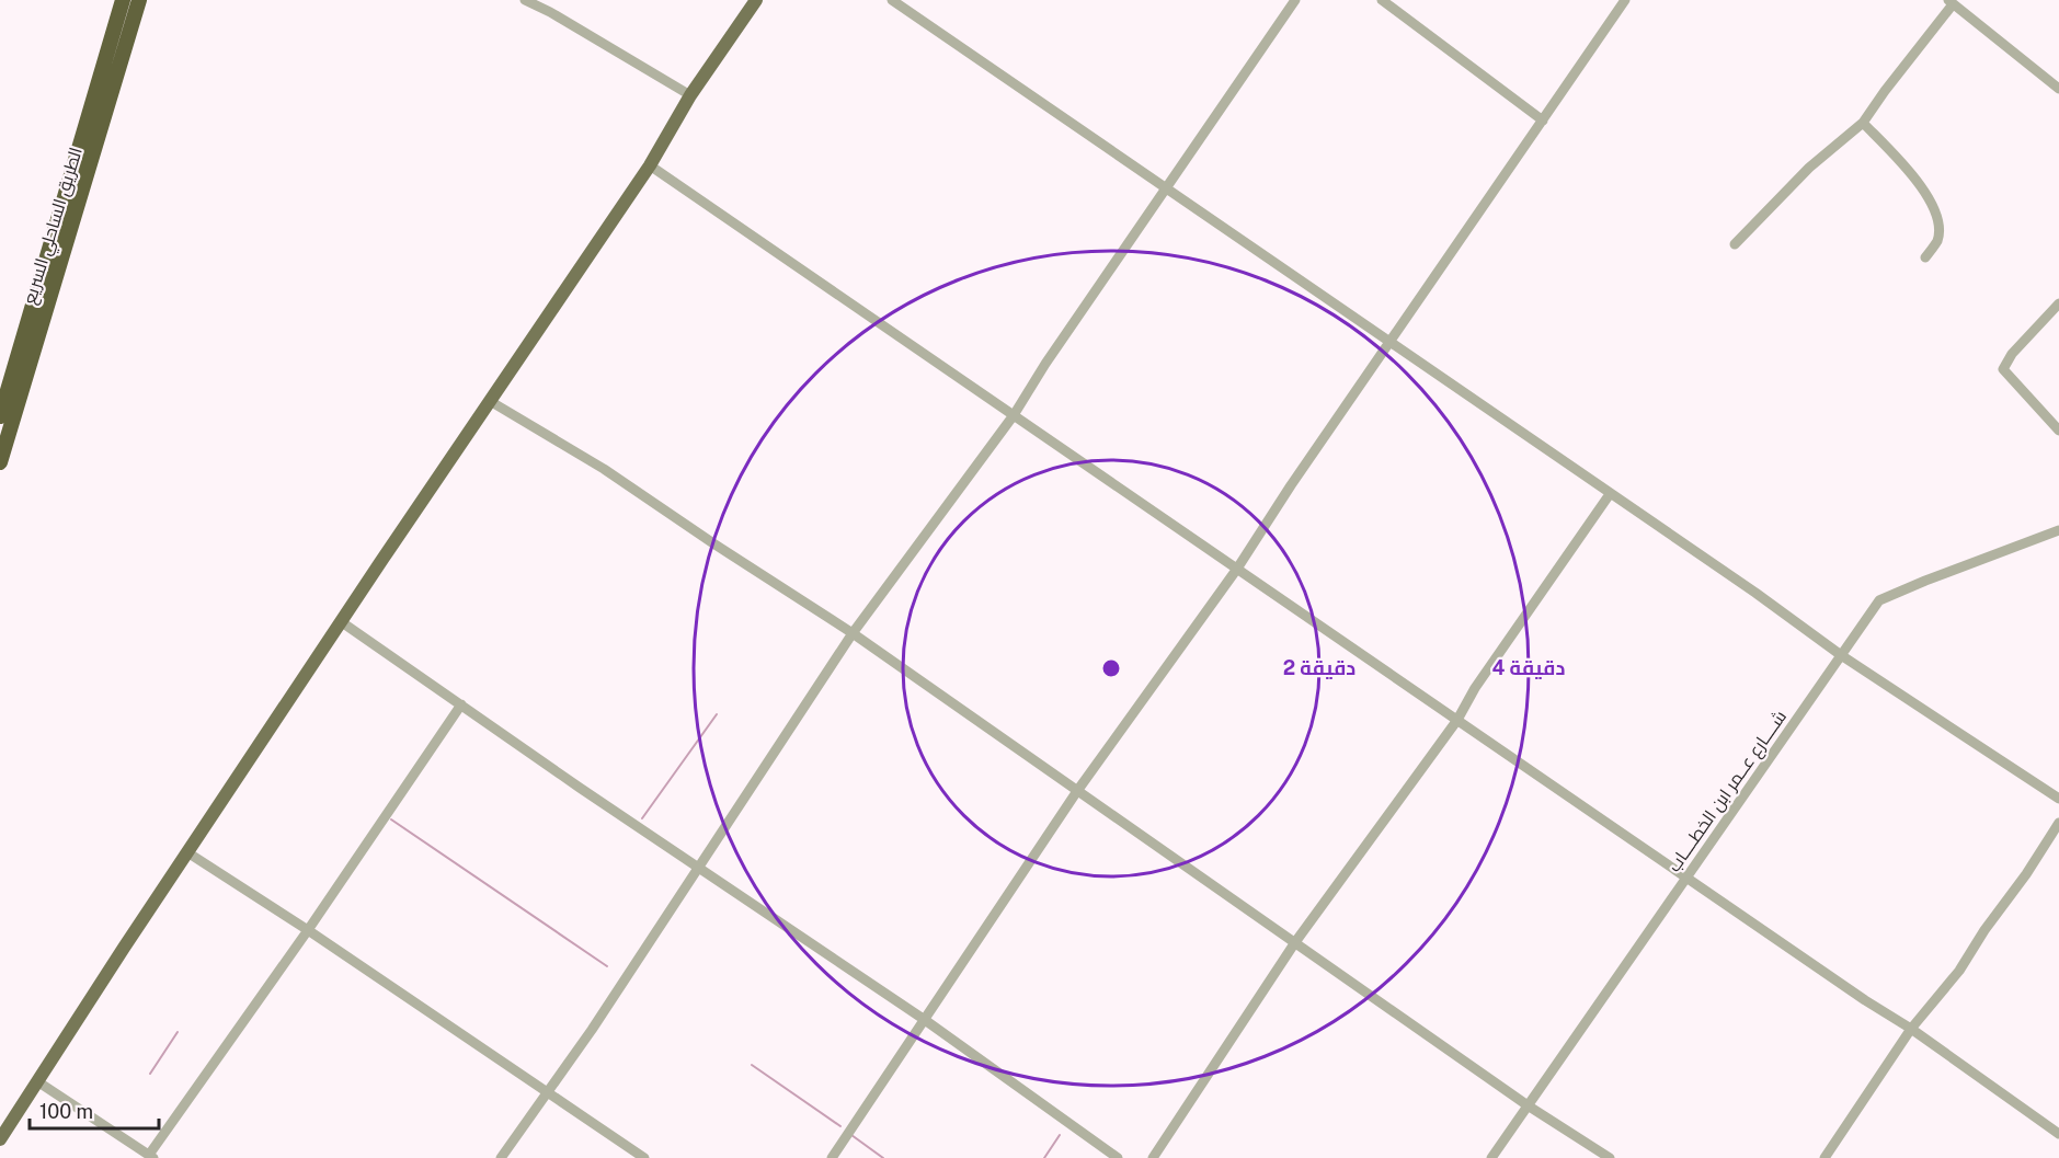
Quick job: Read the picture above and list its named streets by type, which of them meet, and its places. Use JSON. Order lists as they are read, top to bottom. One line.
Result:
{"streets":{"highway":["الطريق الساحلي السريع"],"street":["شــــارع عــمر ابن الخطــــاب"]},"scale_bar":"100 m","rings":["2 دقيقة","4 دقيقة"]}
